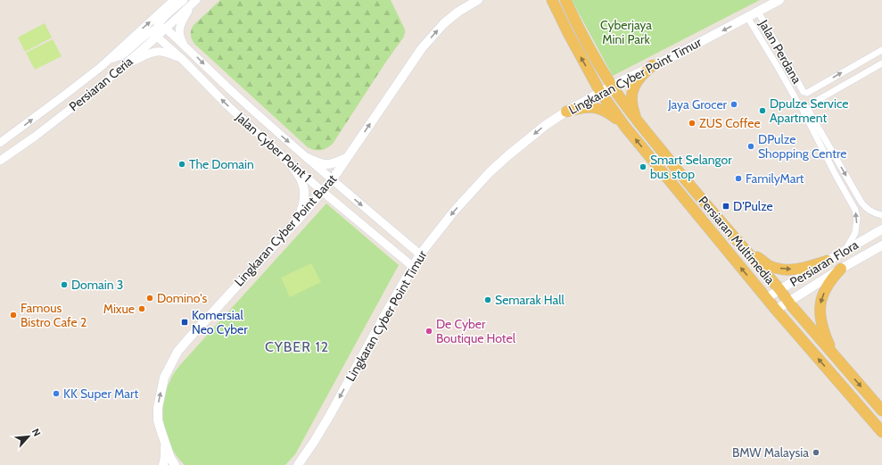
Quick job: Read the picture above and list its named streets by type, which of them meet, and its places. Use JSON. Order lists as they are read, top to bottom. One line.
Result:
{"streets":{"main road":["Lingkaran Cyber Point Timur","Lingkaran Cyber Point Barat","Persiaran Multimedia","Persiaran Flora"],"street":["Jalan Perdana","Persiaran Ceria","Jalan Cyber Point 1"]},"crossings":[["Jalan Perdana","Lingkaran Cyber Point Timur"],["Jalan Perdana","Persiaran Flora"],["Lingkaran Cyber Point Timur","Jalan Cyber Point 1"],["Lingkaran Cyber Point Timur","Persiaran Multimedia"],["Persiaran Ceria","Jalan Cyber Point 1"],["Jalan Cyber Point 1","Lingkaran Cyber Point Barat"],["Persiaran Multimedia","Persiaran Flora"]],"one_way":["Lingkaran Cyber Point Timur","Lingkaran Cyber Point Barat"],"districts":["CYBER 12"],"parks":["Cyberjaya Mini Park"],"places":{"other":["Jaya Grocer","Dpulze Service Apartment","ZUS Coffee","DPulze Shopping Centre","The Domain","Smart Selangor bus stop","FamilyMart","Domain 3","Domino's","Semarak Hall","Mixue","Famous Bistro Cafe 2","De Cyber Boutique Hotel","KK Super Mart","BMW Malaysia"],"transit":["D'Pulze","Komersial Neo Cyber"]},"north":"top right"}
